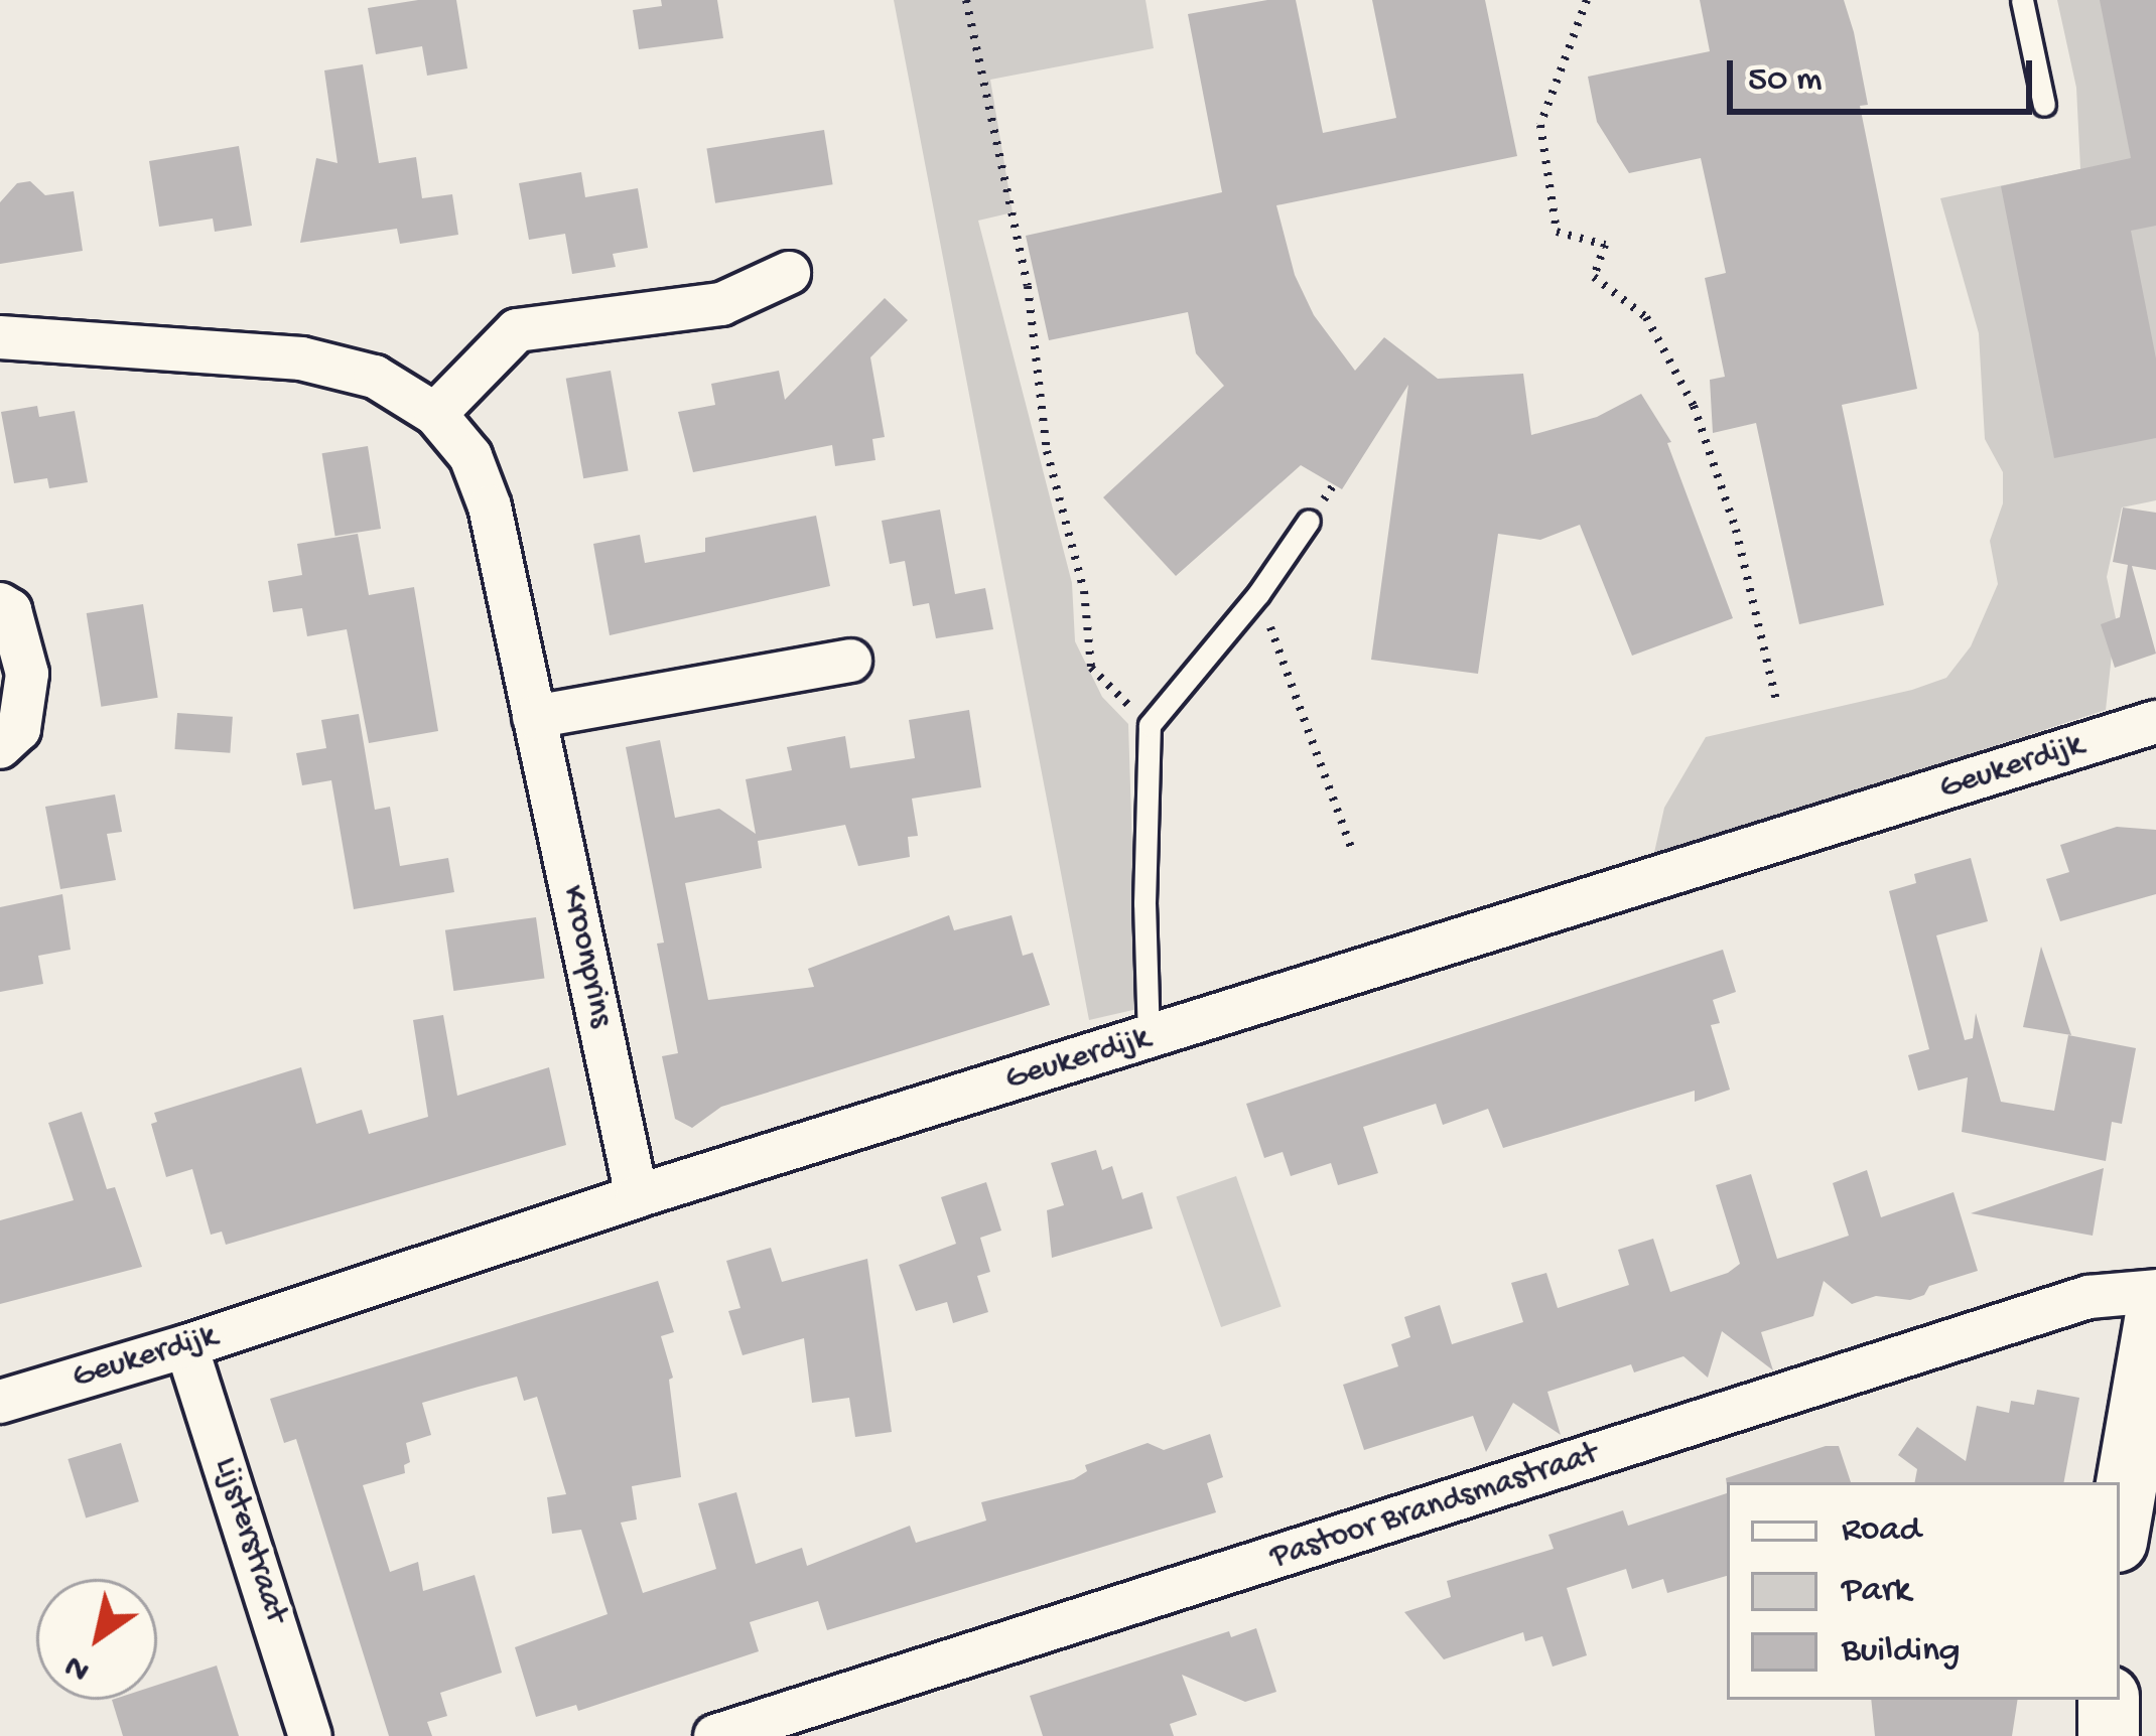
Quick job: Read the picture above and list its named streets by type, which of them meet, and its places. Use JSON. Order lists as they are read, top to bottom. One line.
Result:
{"streets":{"street":["Geukerdijk","Kroonprins","Pastoor Brandsmastraat","Lijsterstraat"]},"crossings":[["Geukerdijk","Kroonprins"],["Geukerdijk","Lijsterstraat"]],"legend":["Road","Park","Building"],"scale_bar":"50 m","north":"bottom left"}
